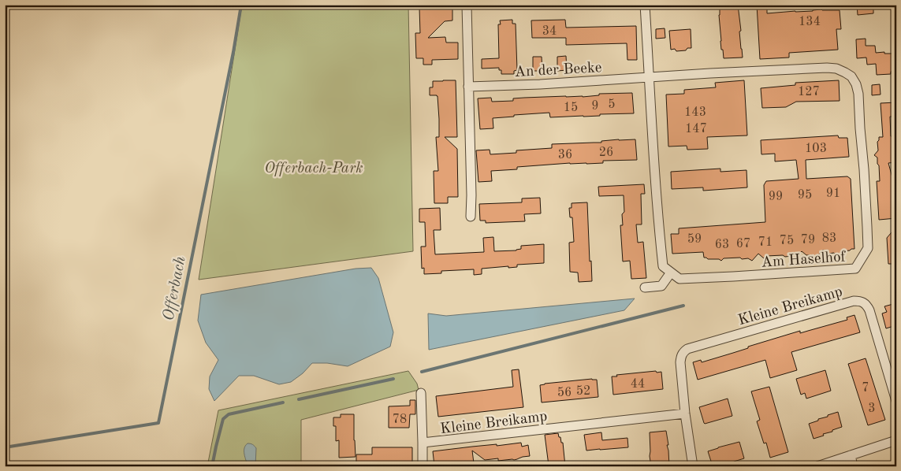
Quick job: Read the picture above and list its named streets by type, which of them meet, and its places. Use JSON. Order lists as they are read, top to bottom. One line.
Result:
{"streets":{"street":["An der Beeke","Am Haselhof","Kleine Breikamp"]},"crossings":[["An der Beeke","Am Haselhof"]],"water":["Offerbach"],"parks":["Offerbach-Park"],"house_numbers":["134","34","127","5","9","15","143","147","103","26","36","91","95","99","83","59","79","75","71","67","63","44","7","52","56","3","78"]}
